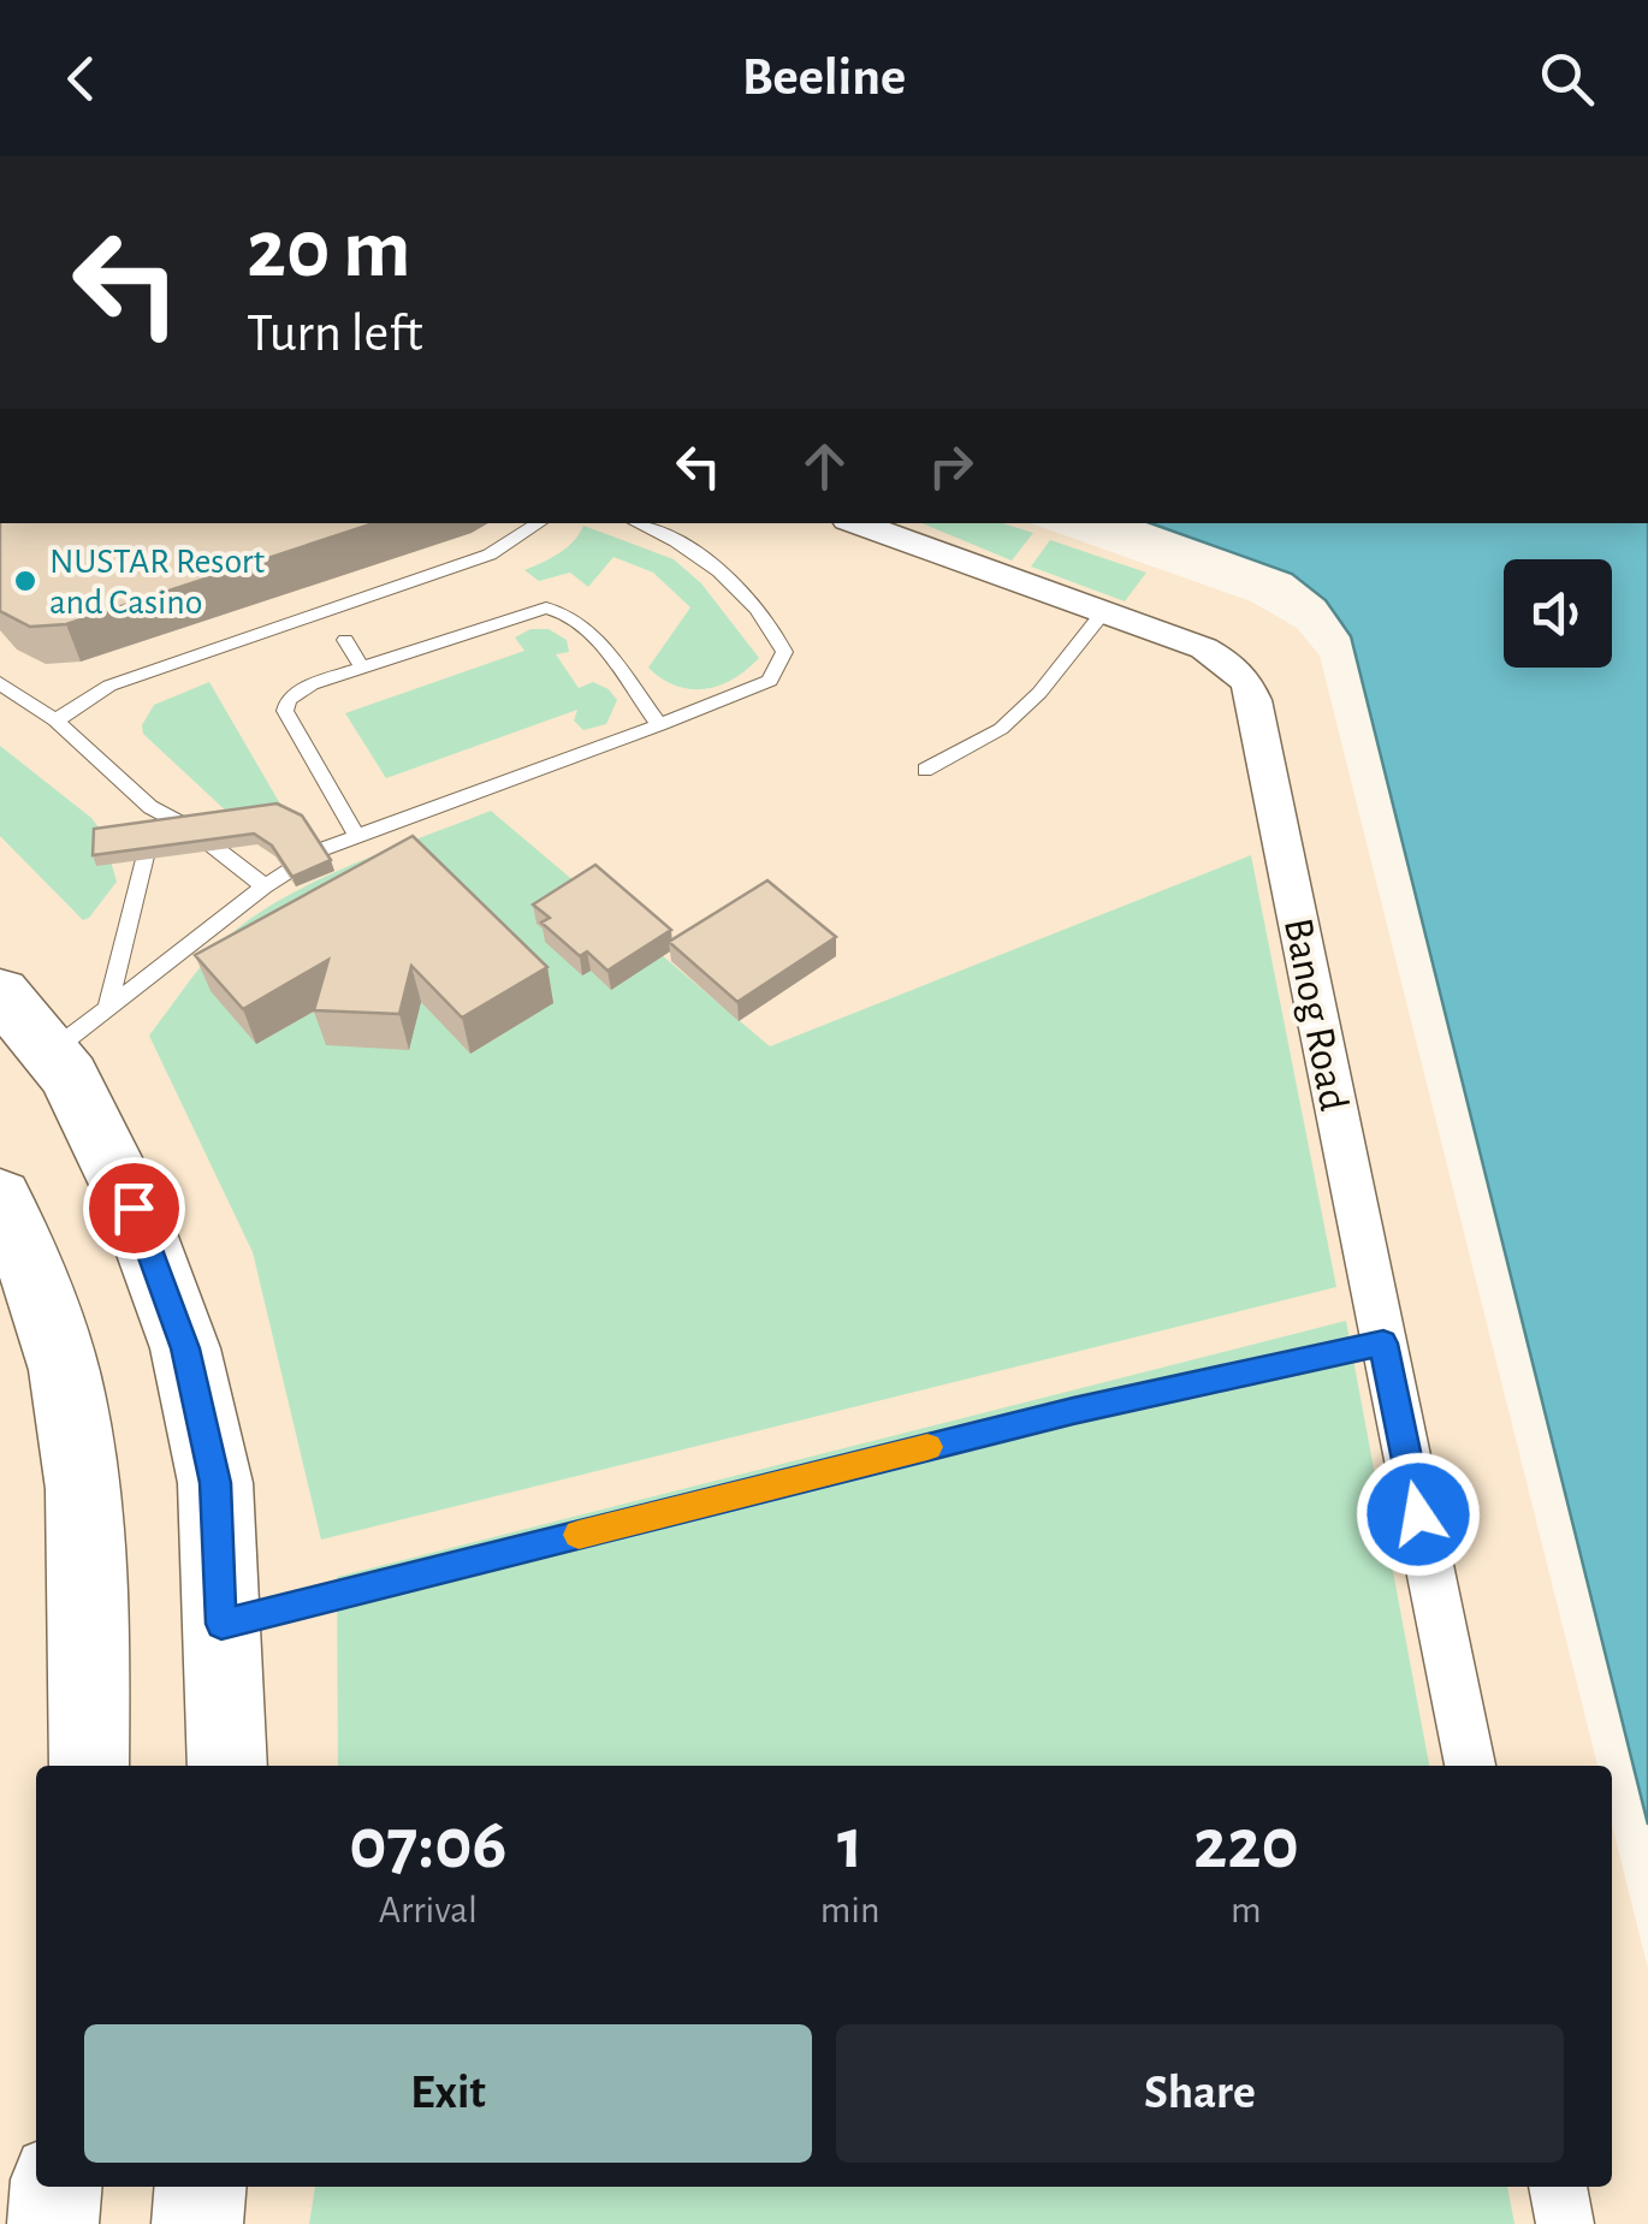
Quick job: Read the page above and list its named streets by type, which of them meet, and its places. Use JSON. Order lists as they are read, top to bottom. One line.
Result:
{"streets":{"street":["Banog Road"]},"places":["NUSTAR Resort and Casino"],"page":{"header":"Beeline","turn":["20 m","Turn left"],"eta":["07:06","Arrival","1","min","220","m"],"buttons":["Exit","Share"]}}
